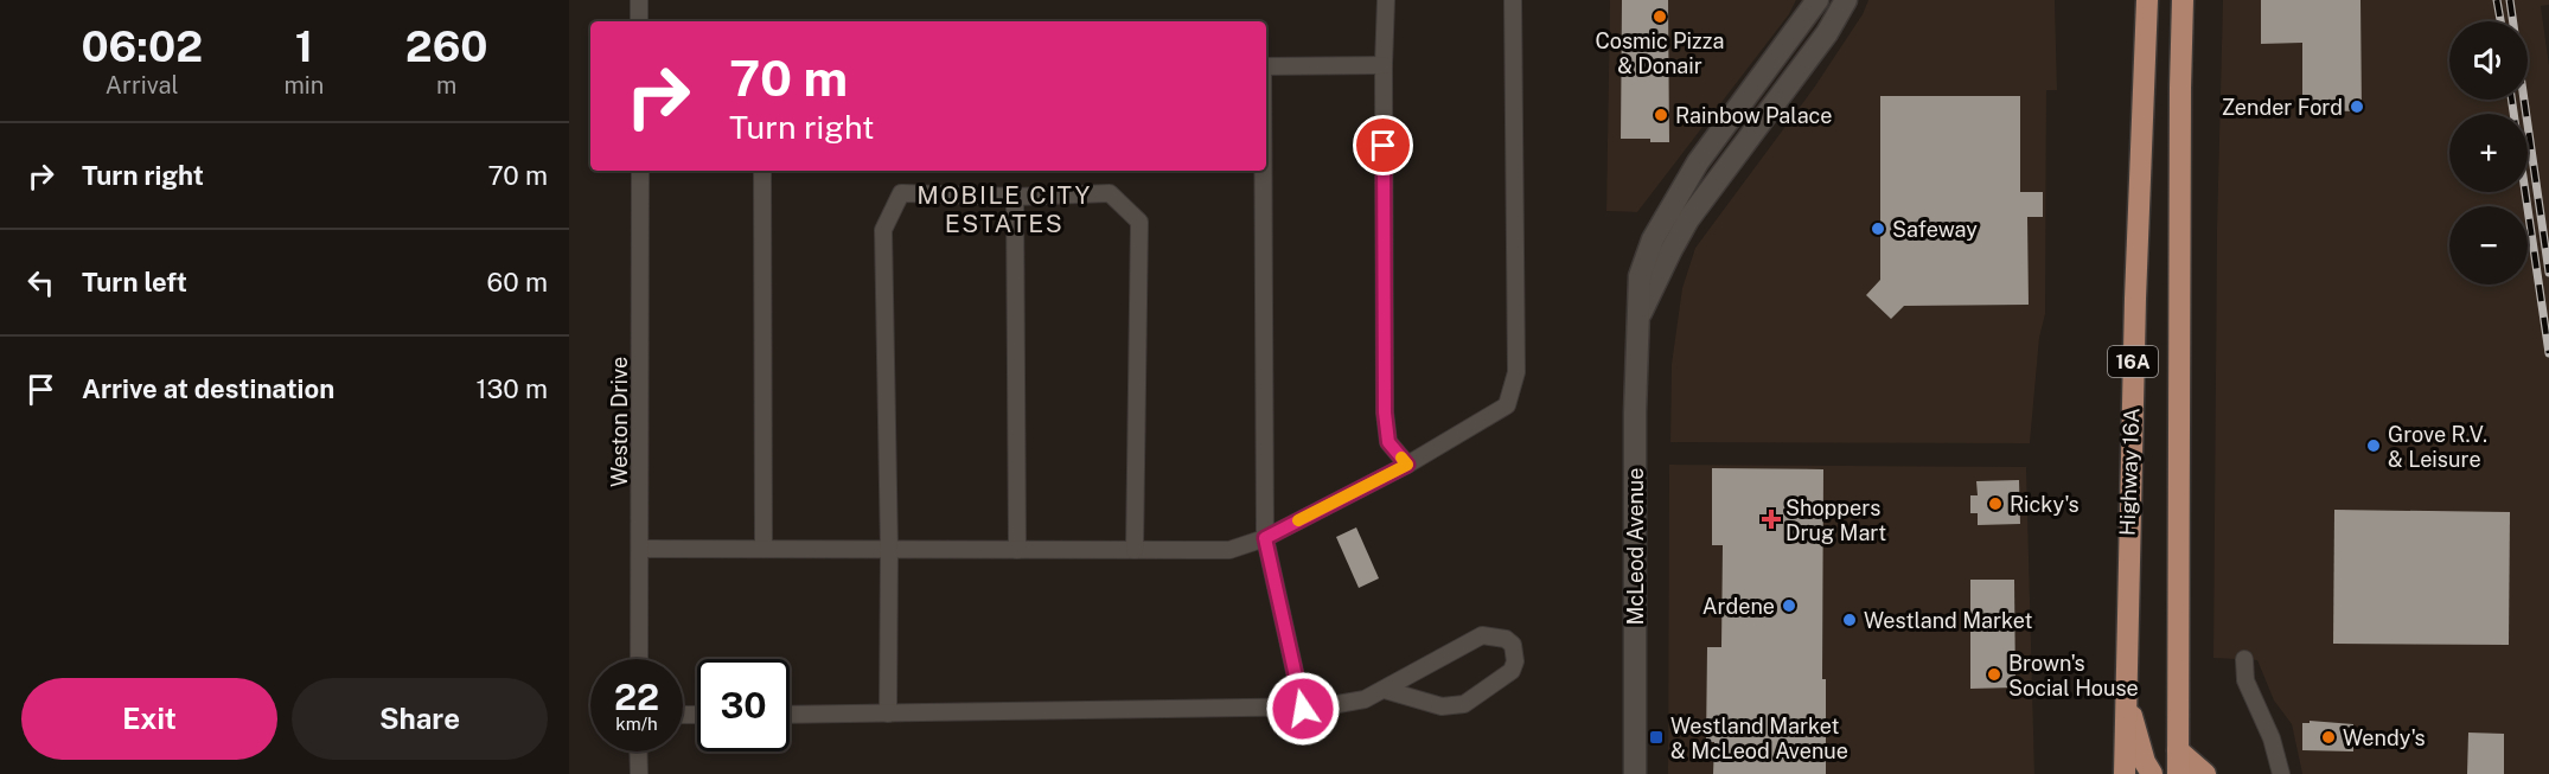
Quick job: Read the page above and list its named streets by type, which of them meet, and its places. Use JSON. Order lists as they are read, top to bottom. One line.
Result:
{"streets":{"main road":["16A","Highway 16A"],"street":["Weston Drive","McLeod Avenue"]},"districts":["MOBILE CITY ESTATES"],"places":{"other":["Cosmic Pizza & Donair","Zender Ford","Rainbow Palace","Safeway","Grove R.V. & Leisure","Ricky's","Ardene","Westland Market","Brown's Social House","Wendy's"],"health":["Shoppers Drug Mart"],"transit":["Westland Market & McLeod Avenue"]},"page":{"eta":["06:02","Arrival","1","min","260","m"],"map_buttons":["+","−"],"turn":["70 m","Turn right"],"list":[{"name":"Turn right","value":"70 m"},{"name":"Turn left","value":"60 m"},{"name":"Arrive at destination","value":"130 m"}],"speed":"22 km/h","limit":"30","buttons":["Exit","Share"]}}
